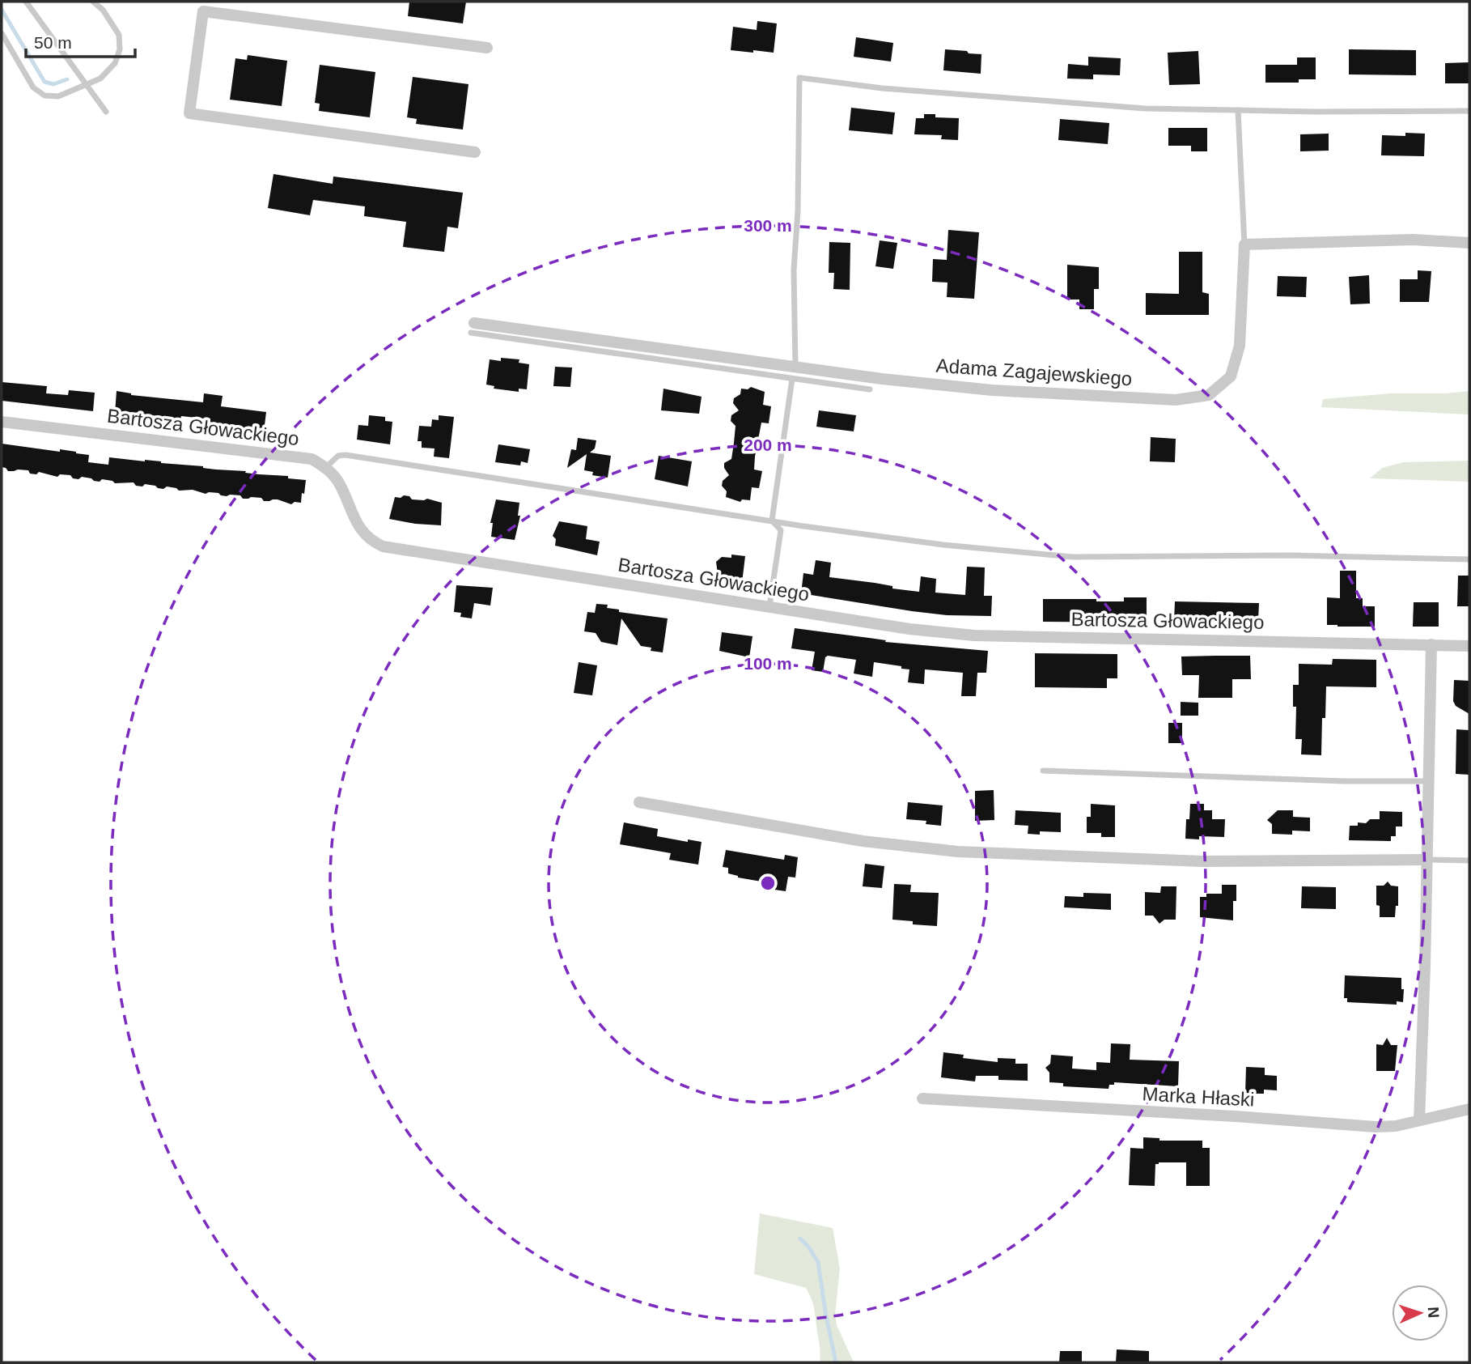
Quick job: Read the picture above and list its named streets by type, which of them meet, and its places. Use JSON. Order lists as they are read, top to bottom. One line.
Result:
{"streets":{"street":["Adama Zagajewskiego","Bartosza Głowackiego","Marka Hłaski"]},"scale_bar":"50 m","north":"right","rings":["300 m","200 m","100 m"]}
